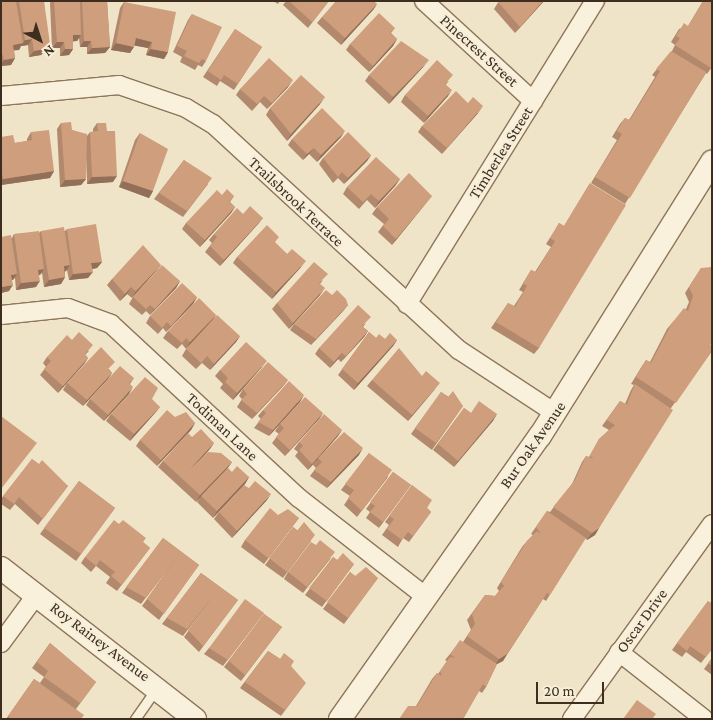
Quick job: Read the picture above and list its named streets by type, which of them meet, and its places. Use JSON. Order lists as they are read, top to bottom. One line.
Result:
{"streets":{"street":["Pinecrest Street","Timberlea Street","Trailsbrook Terrace","Todiman Lane","Bur Oak Avenue","Oscar Drive","Roy Rainey Avenue"]},"crossings":[["Pinecrest Street","Timberlea Street"],["Timberlea Street","Trailsbrook Terrace"],["Trailsbrook Terrace","Bur Oak Avenue"],["Todiman Lane","Bur Oak Avenue"]],"scale_bar":"20 m","north":"bottom right"}
